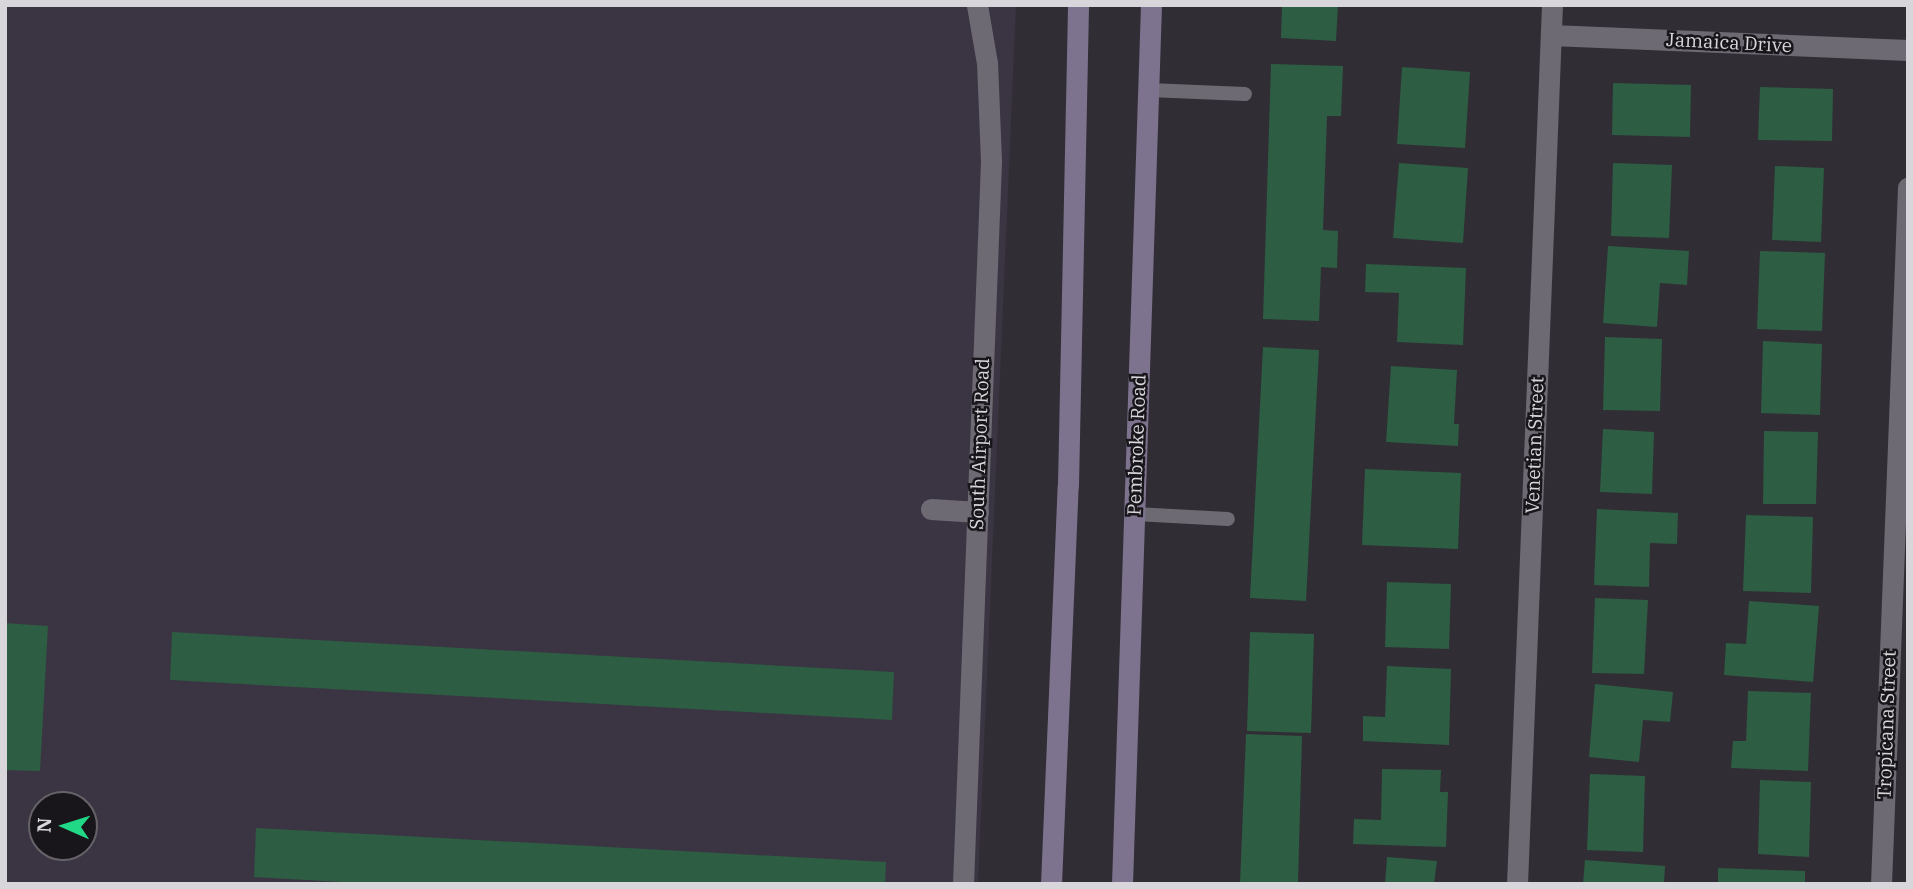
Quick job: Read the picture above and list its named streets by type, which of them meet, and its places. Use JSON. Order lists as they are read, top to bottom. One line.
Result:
{"streets":{"main road":["Pembroke Road"],"street":["Jamaica Drive","South Airport Road","Venetian Street","Tropicana Street"]},"crossings":[["Jamaica Drive","Venetian Street"]],"north":"left"}
